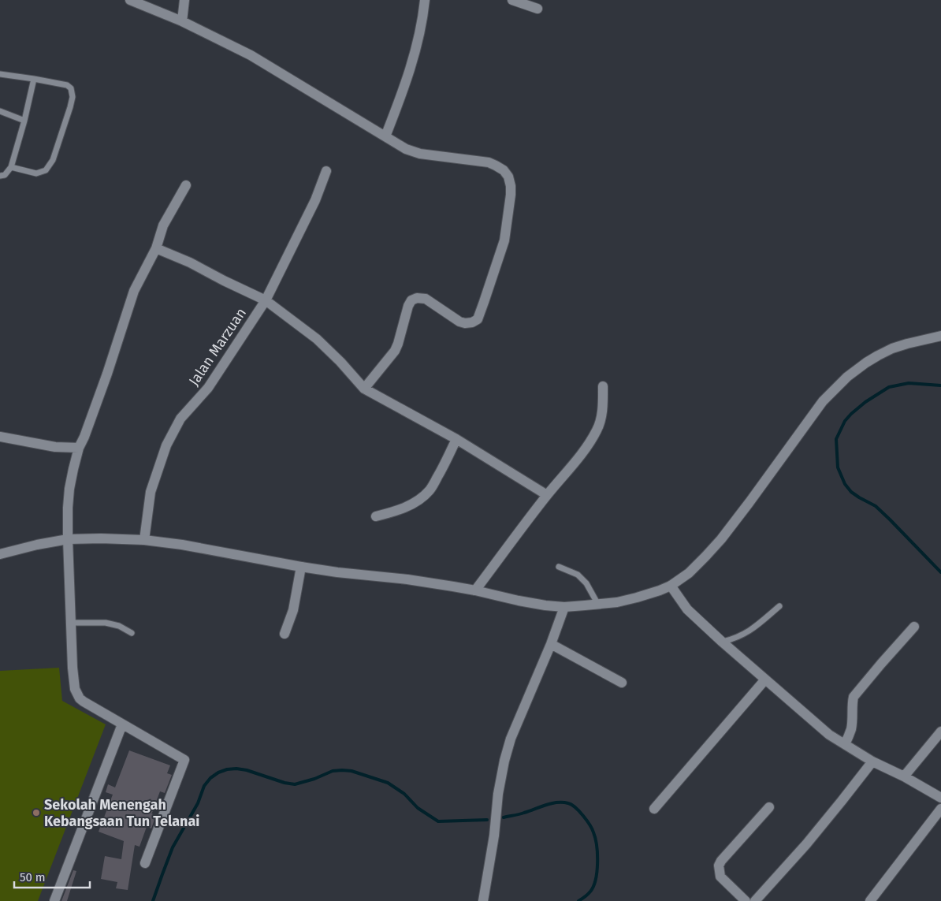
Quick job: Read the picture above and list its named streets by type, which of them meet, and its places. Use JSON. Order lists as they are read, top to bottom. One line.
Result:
{"streets":{"street":["Jalan Marzuan"]},"places":["Sekolah Menengah Kebangsaan Tun Telanai"],"scale_bar":"50 m"}
